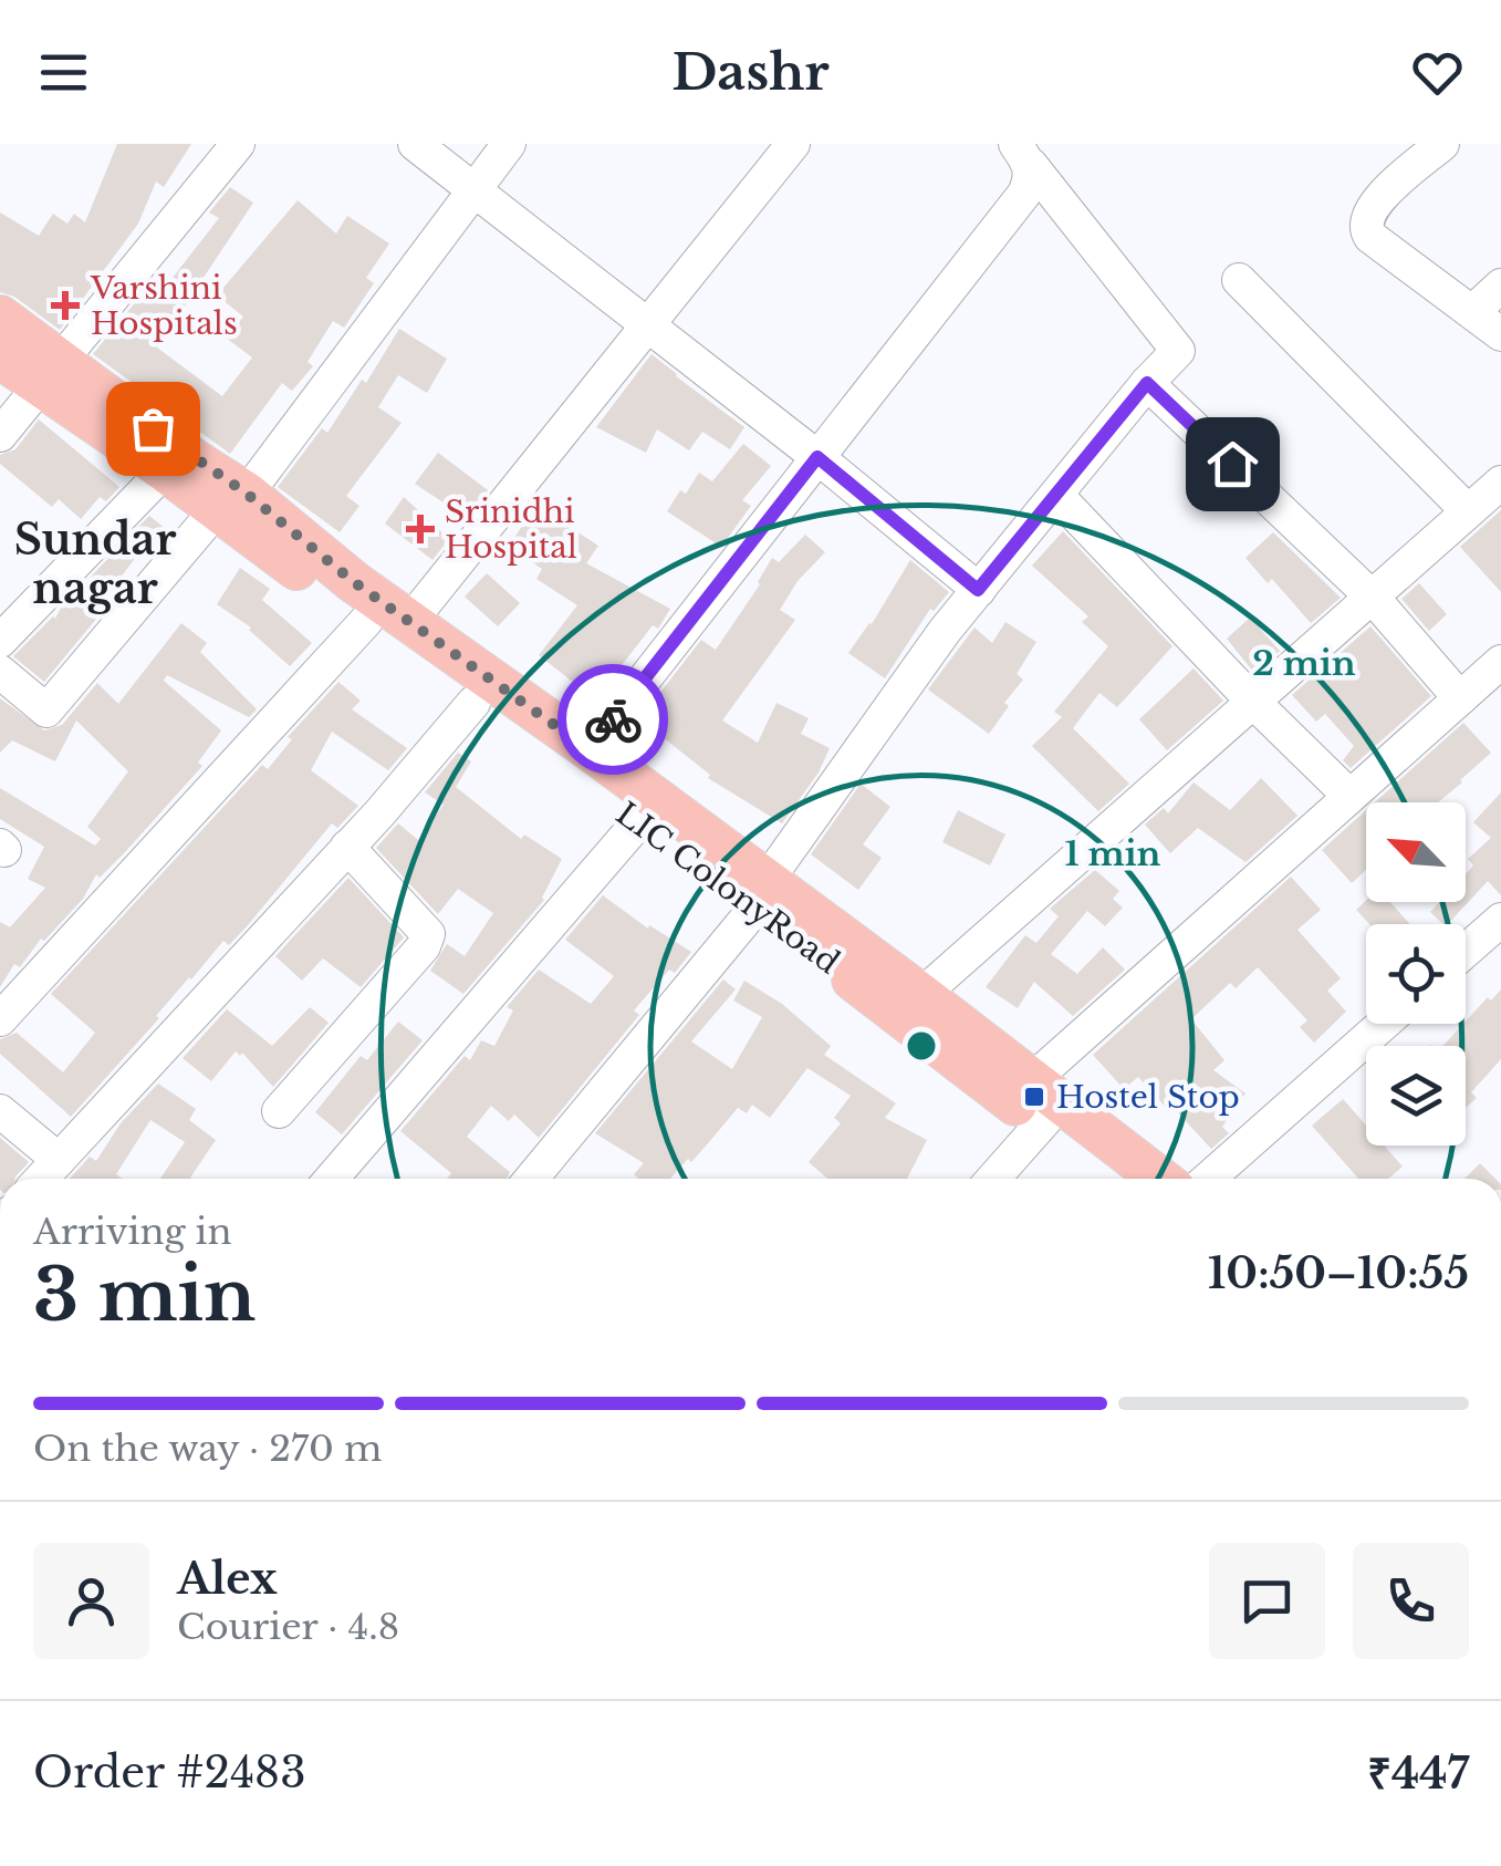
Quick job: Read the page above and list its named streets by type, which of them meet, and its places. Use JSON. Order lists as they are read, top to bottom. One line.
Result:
{"streets":{"main road":["LIC ColonyRoad"]},"districts":["Sundar nagar"],"places":{"health":["Varshini Hospitals","Srinidhi Hospital"],"transit":["Hostel Stop"]},"north":"top left","page":{"header":"Dashr","heading":["3 min","Arriving in","10:50–10:55"],"panel":["Alex","Courier · 4.8","Order #2483","₹447"],"bar":"On the way · 270 m"},"rings":["2 min","1 min"]}
